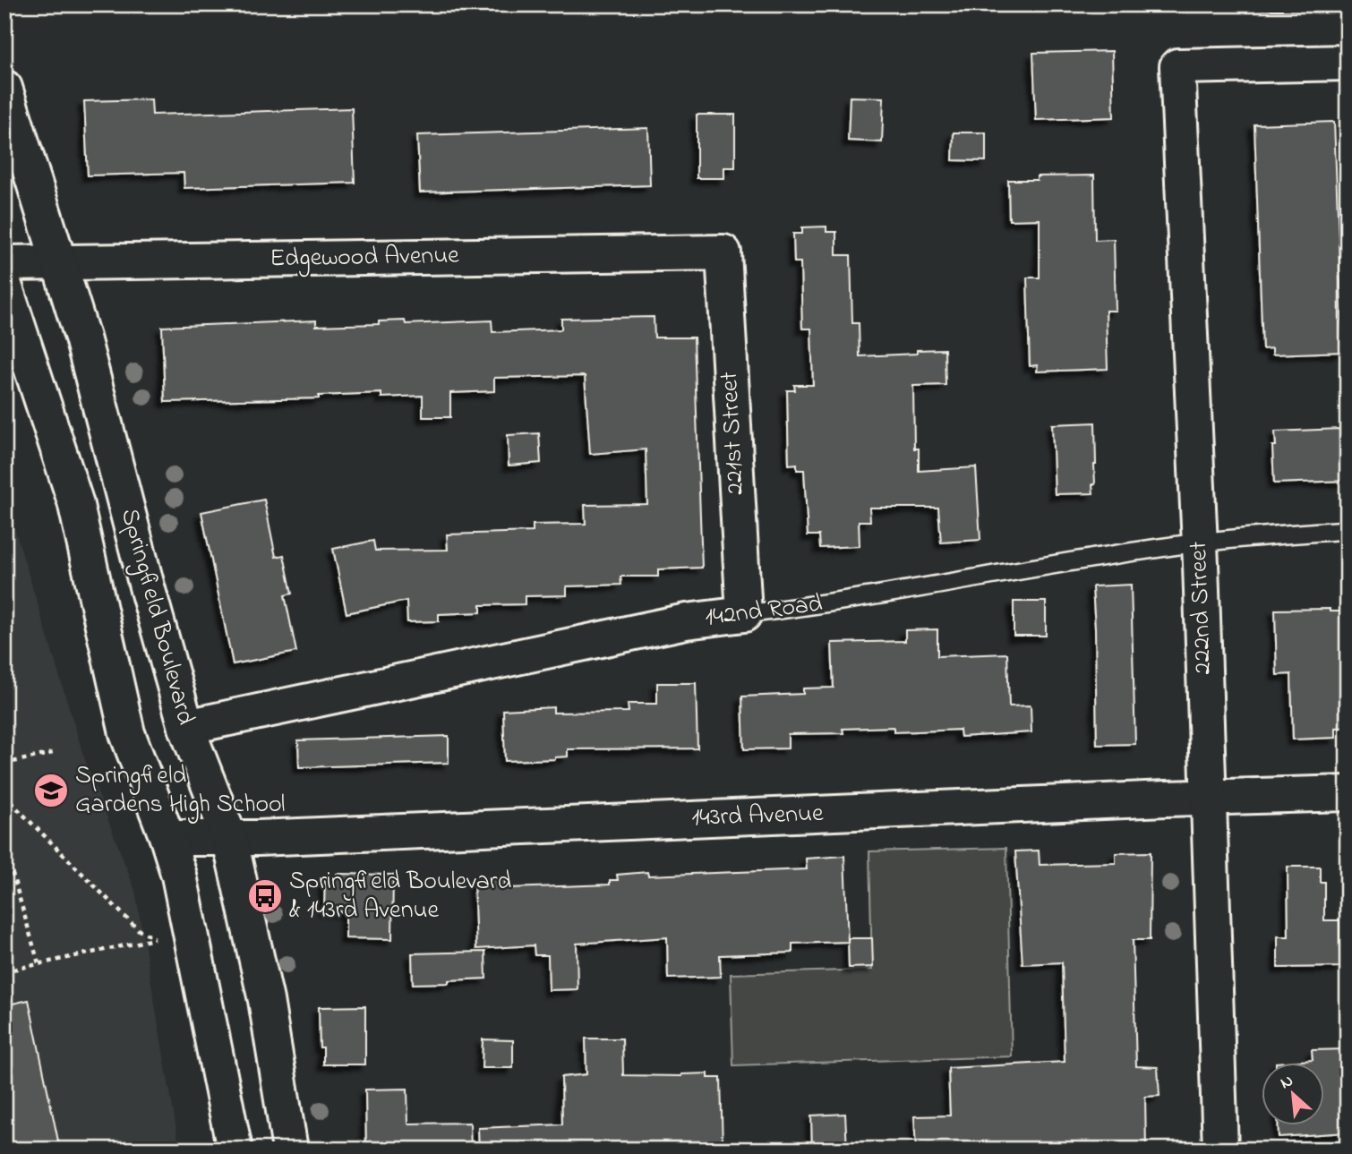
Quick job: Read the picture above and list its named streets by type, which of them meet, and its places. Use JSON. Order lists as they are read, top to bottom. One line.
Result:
{"streets":{"street":["Edgewood Avenue","221st Street","222nd Street","142nd Road","Springfield Boulevard","143rd Avenue"]},"crossings":[["Edgewood Avenue","221st Street"],["Edgewood Avenue","Springfield Boulevard"],["221st Street","142nd Road"],["222nd Street","142nd Road"],["222nd Street","143rd Avenue"],["142nd Road","Springfield Boulevard"],["Springfield Boulevard","143rd Avenue"]],"places":{"school or university":["Springfield Gardens High School"],"bus stop":["Springfield Boulevard & 143rd Avenue"]},"north":"top left"}
